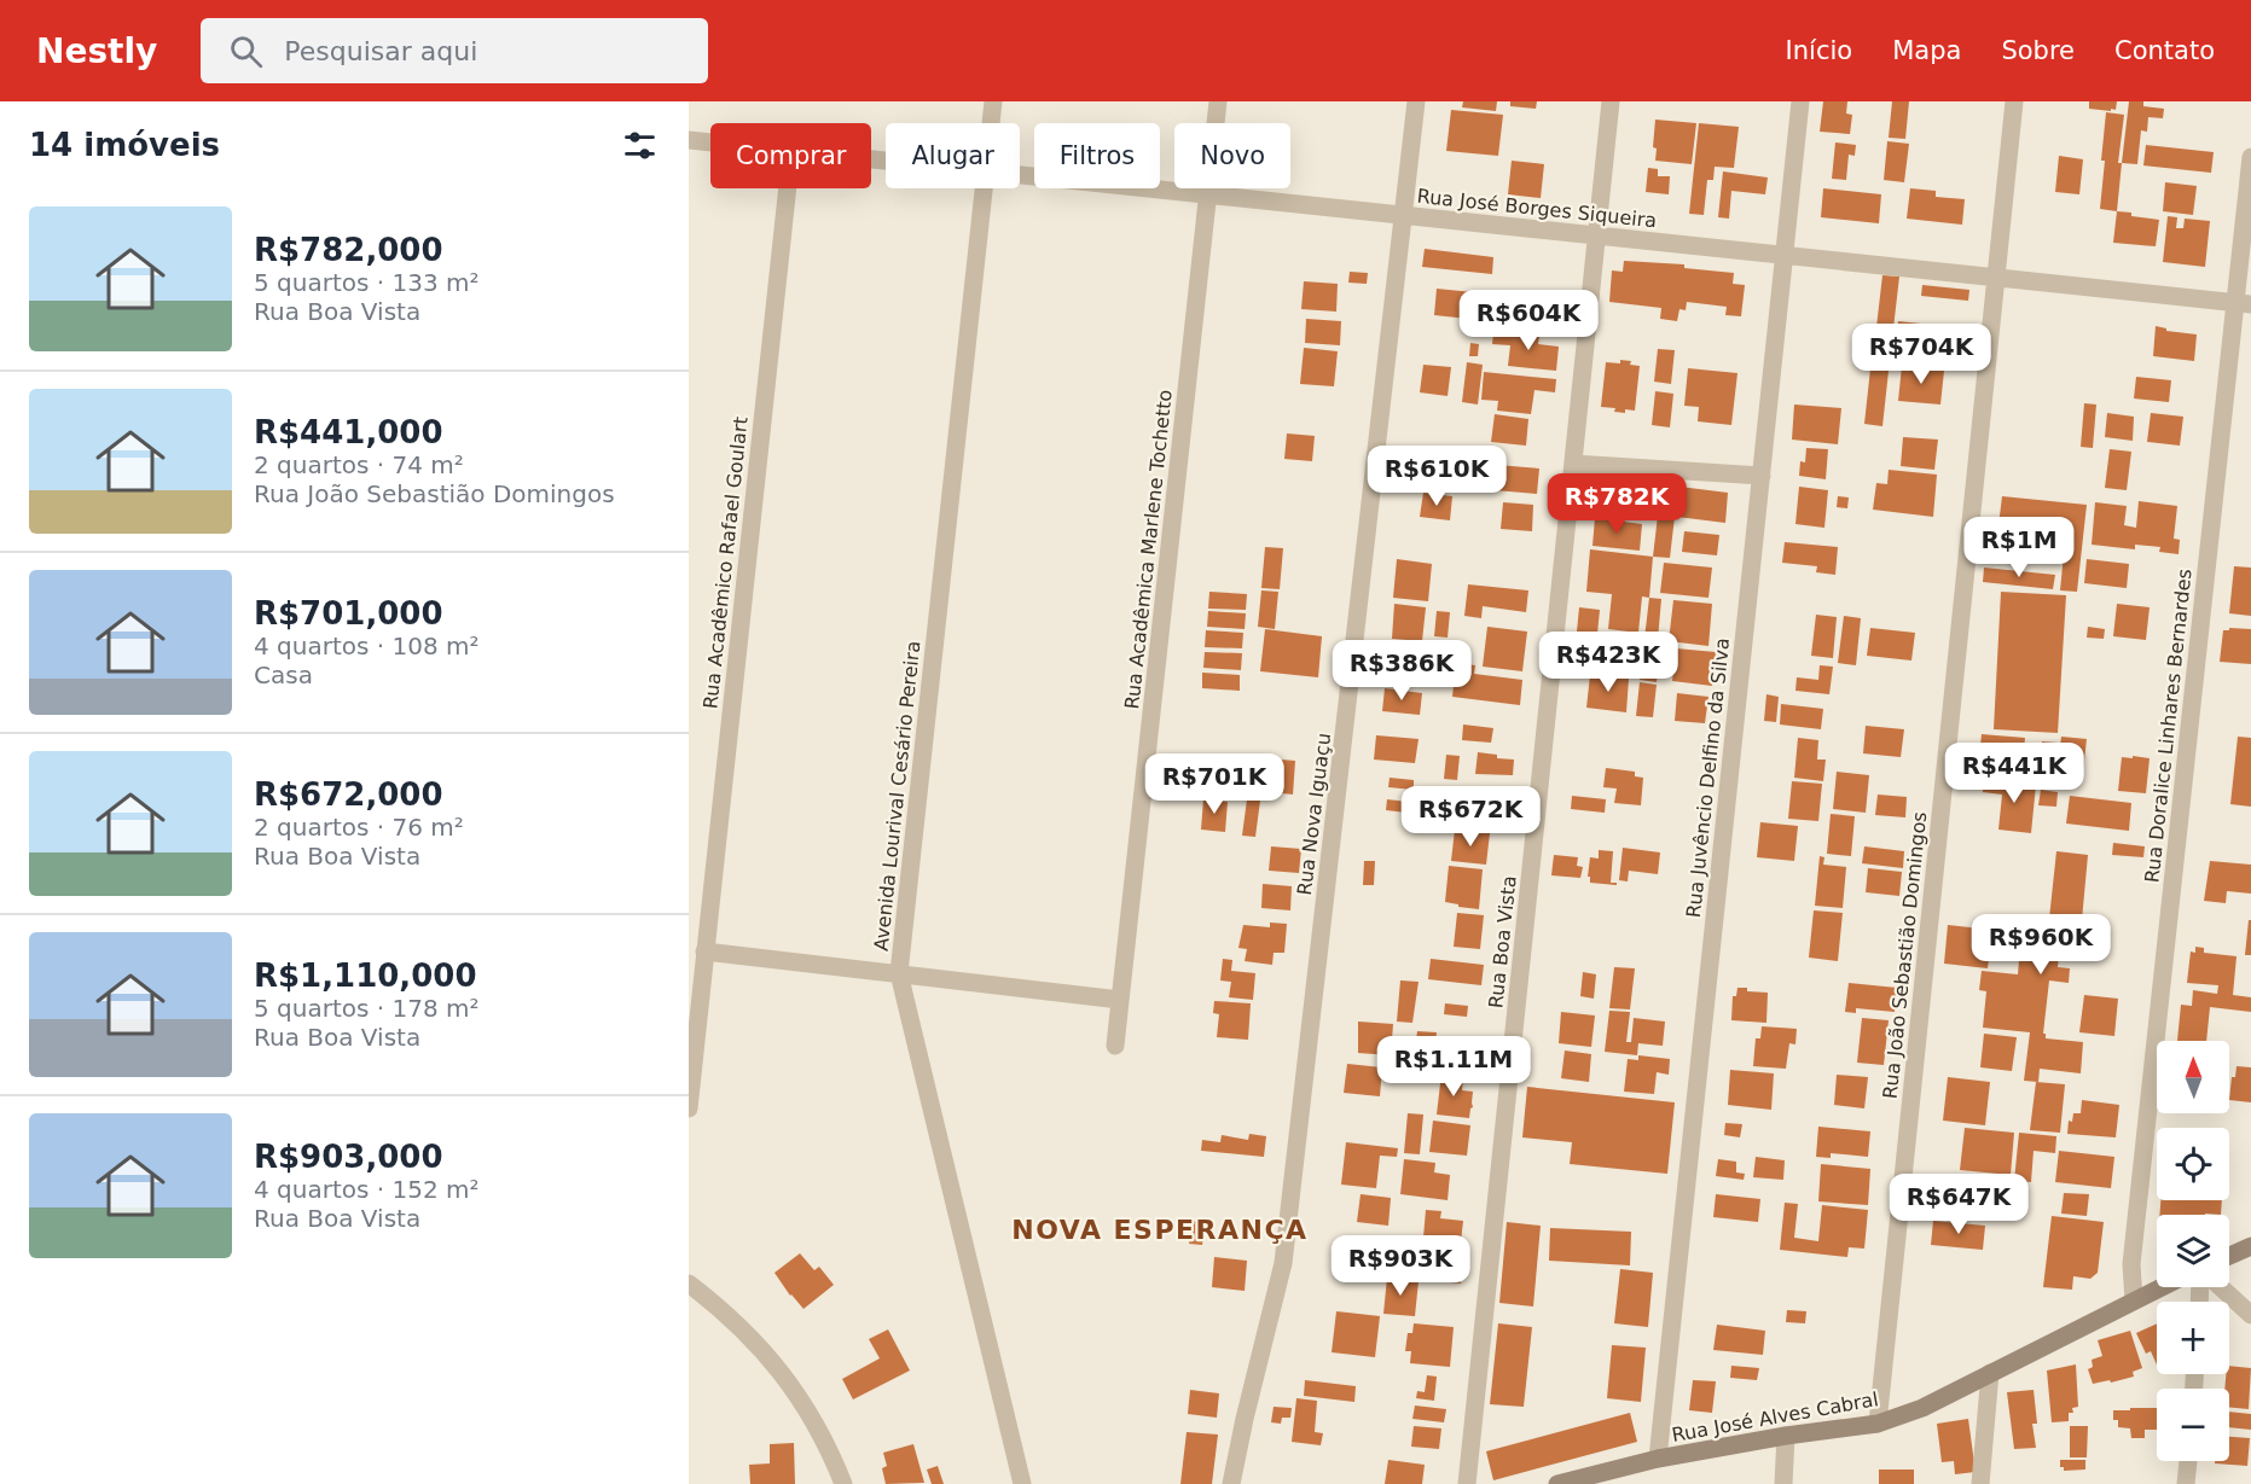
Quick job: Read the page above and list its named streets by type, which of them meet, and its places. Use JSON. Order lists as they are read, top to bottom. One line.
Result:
{"streets":{"main road":["Rua José Alves Cabral"],"street":["Rua José Borges Siqueira","Rua Acadêmica Marlene Tochetto","Rua Acadêmico Rafael Goulart","Rua Doralice Linhares Bernardes","Rua Juvêncio Delfino da Silva","Avenida Lourival Cesário Pereira","Rua Nova Iguaçu","Rua Boa Vista","Rua João Sebastião Domingos"]},"crossings":[["Rua José Borges Siqueira","Rua Acadêmica Marlene Tochetto"],["Rua José Borges Siqueira","Rua Doralice Linhares Bernardes"],["Rua José Borges Siqueira","Rua Juvêncio Delfino da Silva"],["Rua José Borges Siqueira","Rua Nova Iguaçu"],["Rua José Borges Siqueira","Rua Boa Vista"],["Rua José Borges Siqueira","Rua João Sebastião Domingos"],["Rua Doralice Linhares Bernardes","Rua José Alves Cabral"],["Rua Juvêncio Delfino da Silva","Rua José Alves Cabral"],["Rua João Sebastião Domingos","Rua José Alves Cabral"]],"districts":["NOVA ESPERANÇA"],"north":"top","page":{"header":"Nestly","search":"Pesquisar aqui","nav":["Início","Mapa","Sobre","Contato"],"heading":"14 imóveis","chip":["Comprar","Alugar","Filtros","Novo"],"list":[{"name":"R$782,000","note":"5 quartos · 133 m² · Rua Boa Vista"},{"name":"R$441,000","note":"2 quartos · 74 m² · Rua João Sebastião Domingos"},{"name":"R$701,000","note":"4 quartos · 108 m² · Casa"},{"name":"R$672,000","note":"2 quartos · 76 m² · Rua Boa Vista"},{"name":"R$1,110,000","note":"5 quartos · 178 m² · Rua Boa Vista"},{"name":"R$903,000","note":"4 quartos · 152 m² · Rua Boa Vista"}],"price":["R$604K","R$704K","R$610K","R$782K","R$1M","R$423K","R$386K","R$441K","R$701K","R$672K","R$960K","R$1.11M","R$647K","R$903K"],"map_buttons":["+","−"]}}
